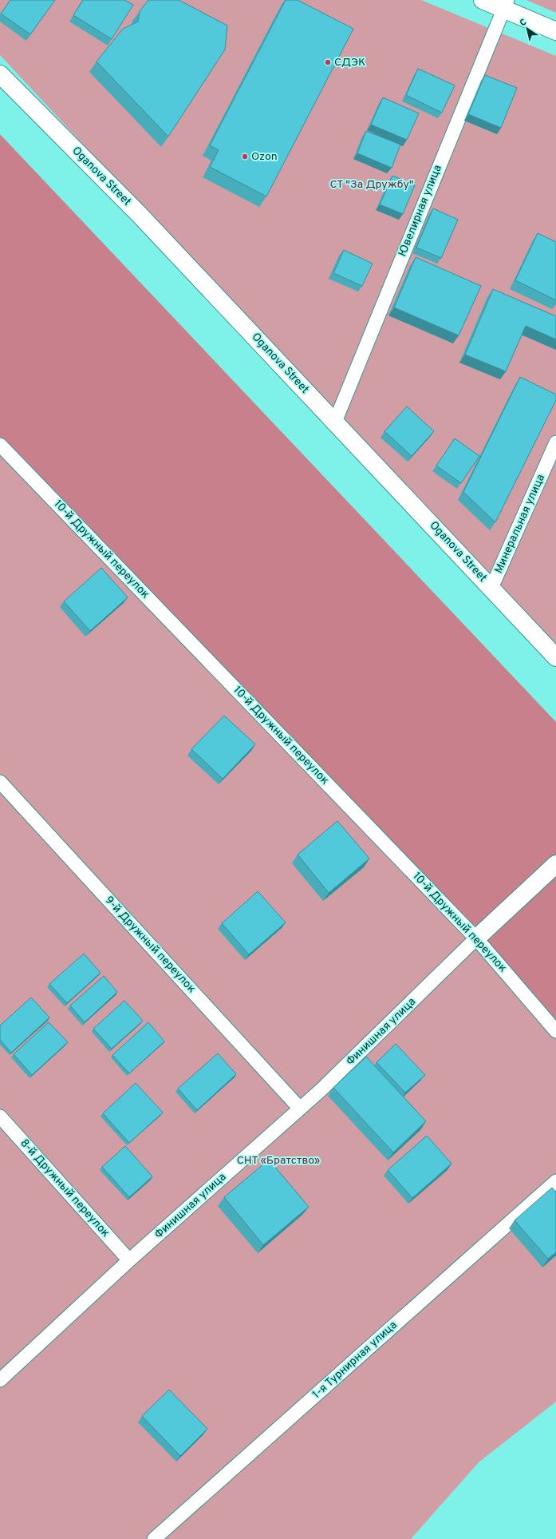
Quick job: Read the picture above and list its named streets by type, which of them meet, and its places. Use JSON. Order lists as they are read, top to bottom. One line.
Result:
{"streets":{"main road":["Oganova Street"],"lane":["Ювелирная улица","Минеральная улица","10-й Дружный переулок","9-й Дружный переулок","Финишная улица","8-й Дружный переулок","1-я Турнирная улица"]},"crossings":[["Oganova Street","Ювелирная улица"],["Oganova Street","Минеральная улица"],["10-й Дружный переулок","Финишная улица"],["9-й Дружный переулок","Финишная улица"],["Финишная улица","8-й Дружный переулок"]],"parks":["СТ \"За Дружбу\"","СНТ «Братство»"],"places":["СДЭК","Ozon"],"north":"top left"}
